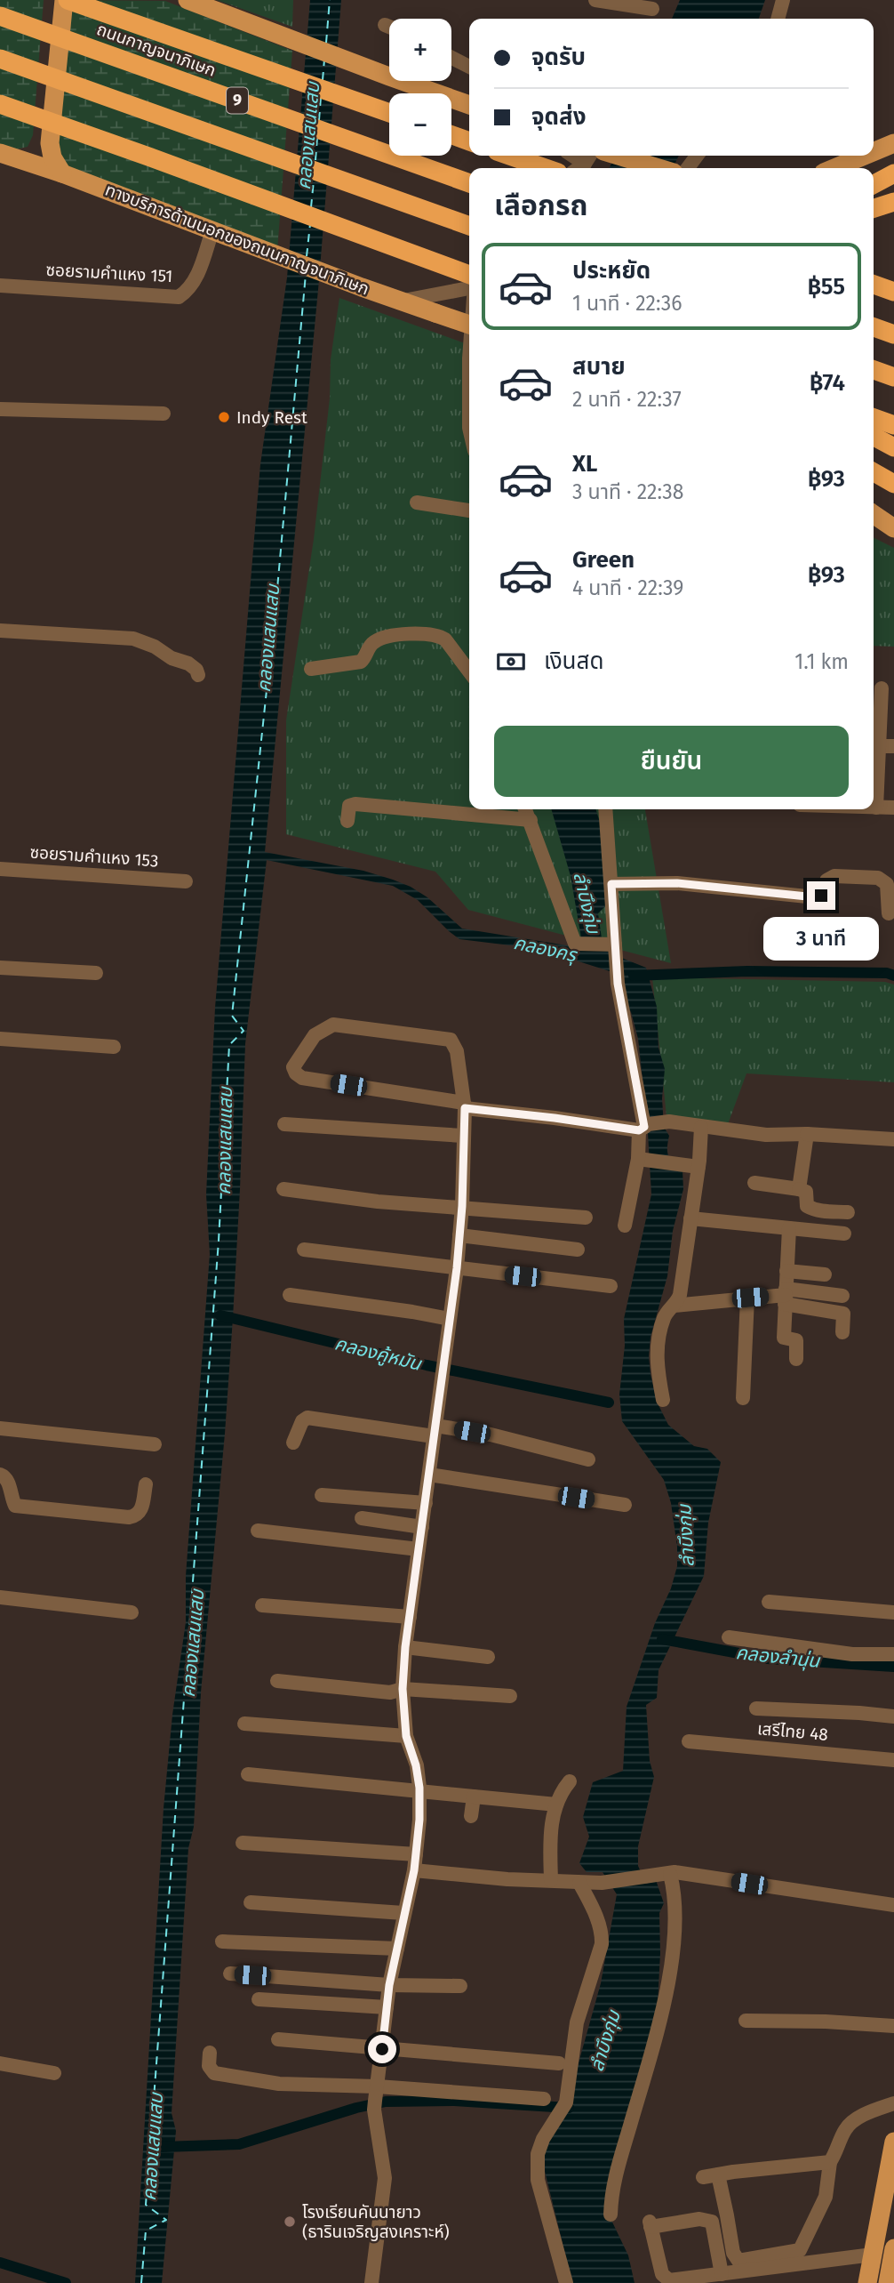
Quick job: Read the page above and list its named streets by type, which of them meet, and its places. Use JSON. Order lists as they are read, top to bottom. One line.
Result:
{"streets":{"highway":["ถนนกาญจนาภิเษก","9"],"main road":["ทางบริการด้านนอกของถนนกาญจนาภิเษก"],"street":["ซอยรามคำแหง 151","ซอยรามคำแหง 153","เสรีไทย 48"]},"crossings":[["ทางบริการด้านนอกของถนนกาญจนาภิเษก","ซอยรามคำแหง 151"]],"water":["คลองแสนแสบ","ลำบึงกุ่ม","คลองครุ","คลองคู้หมัน","คลองลำนุ่น"],"places":["Indy Rest","โรงเรียนคันนายาว (ธารินเจริญสงเคราะห์)"],"page":{"map_buttons":["+","−"],"banner":["จุดรับ","จุดส่ง"],"heading":"เลือกรถ","list":[{"name":"ประหยัด","note":"1 นาที · 22:36","value":"฿55"},{"name":"สบาย","note":"2 นาที · 22:37","value":"฿74"},{"name":"XL","note":"3 นาที · 22:38","value":"฿93"},{"name":"Green","note":"4 นาที · 22:39","value":"฿93"}],"pay":["เงินสด","1.1 km"],"buttons":"ยืนยัน","bubble":"3 นาที"}}
